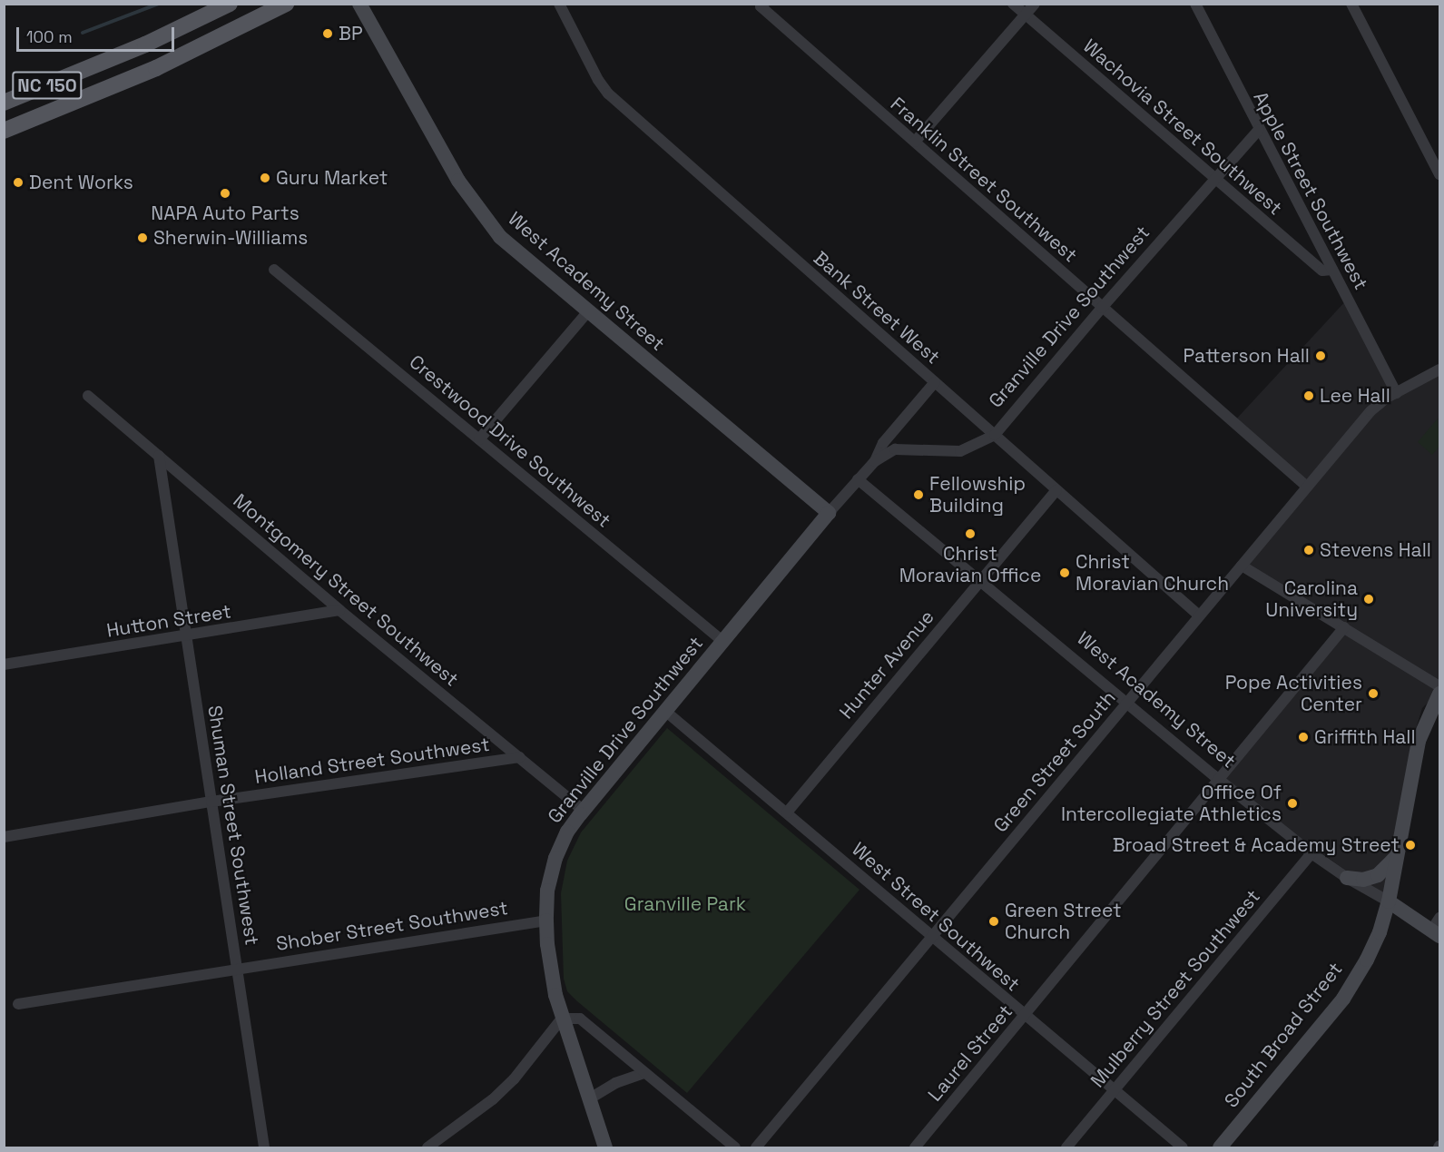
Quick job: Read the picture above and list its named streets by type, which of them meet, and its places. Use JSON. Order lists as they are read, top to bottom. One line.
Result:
{"streets":{"main road":["NC 150"],"street":["Wachovia Street Southwest","Franklin Street Southwest","Apple Street Southwest","West Academy Street","Bank Street West","Granville Drive Southwest","Crestwood Drive Southwest","Montgomery Street Southwest","Hutton Street","Hunter Avenue","Holland Street Southwest","Green Street South","Shuman Street Southwest","West Street Southwest","Shober Street Southwest","Mulberry Street Southwest","South Broad Street","Laurel Street"]},"crossings":[["Wachovia Street Southwest","Apple Street Southwest"],["Wachovia Street Southwest","Granville Drive Southwest"],["Franklin Street Southwest","Granville Drive Southwest"],["Franklin Street Southwest","Green Street South"],["Apple Street Southwest","Granville Drive Southwest"],["Apple Street Southwest","Green Street South"],["West Academy Street","Granville Drive Southwest"],["West Academy Street","Hunter Avenue"],["West Academy Street","Green Street South"],["West Academy Street","Mulberry Street Southwest"],["West Academy Street","South Broad Street"],["West Academy Street","Laurel Street"],["Bank Street West","Granville Drive Southwest"],["Bank Street West","Hunter Avenue"],["Bank Street West","Green Street South"],["Granville Drive Southwest","Crestwood Drive Southwest"],["Granville Drive Southwest","Montgomery Street Southwest"],["Granville Drive Southwest","West Street Southwest"],["Granville Drive Southwest","Shober Street Southwest"],["Montgomery Street Southwest","Hutton Street"],["Montgomery Street Southwest","Holland Street Southwest"],["Montgomery Street Southwest","Shuman Street Southwest"],["Hutton Street","Shuman Street Southwest"],["Hunter Avenue","West Street Southwest"],["Holland Street Southwest","Shuman Street Southwest"],["Green Street South","West Street Southwest"],["Shuman Street Southwest","Shober Street Southwest"],["West Street Southwest","Mulberry Street Southwest"],["West Street Southwest","Laurel Street"]],"parks":["Granville Park"],"places":["BP","Guru Market","Dent Works","NAPA Auto Parts","Sherwin-Williams","Patterson Hall","Lee Hall","Fellowship Building","Christ Moravian Office","Stevens Hall","Christ Moravian Church","Carolina University","Pope Activities Center","Griffith Hall","Office Of Intercollegiate Athletics","Broad Street & Academy Street","Green Street Church"],"scale_bar":"100 m"}
